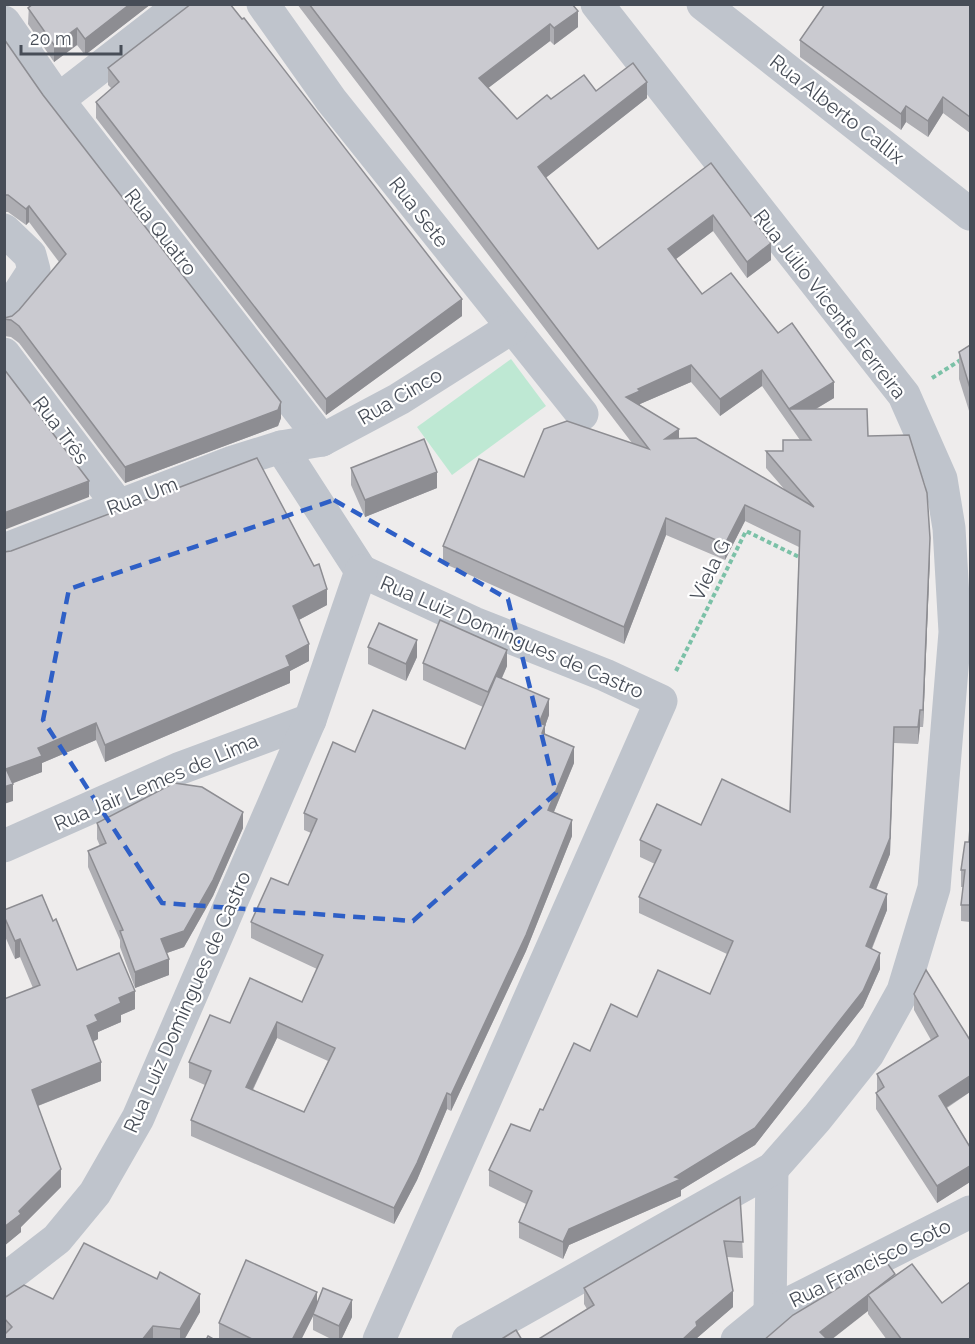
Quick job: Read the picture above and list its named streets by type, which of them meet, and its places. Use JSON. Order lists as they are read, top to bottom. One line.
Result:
{"streets":{"street":["Rua Alberto Callix","Rua Sete","Rua Quatro","Rua Júlio Vicente Ferreira","Rua Cinco","Rua Três","Rua Um","Rua Luiz Domingues de Castro","Rua Jair Lemes de Lima","Rua Francisco Soto"],"path":["Viela G"]},"crossings":[["Rua Sete","Rua Cinco"],["Rua Quatro","Rua Cinco"],["Rua Cinco","Rua Um"],["Rua Três","Rua Um"],["Viela G","Rua Luiz Domingues de Castro"],["Rua Luiz Domingues de Castro","Rua Jair Lemes de Lima"]],"scale_bar":"20 m"}
